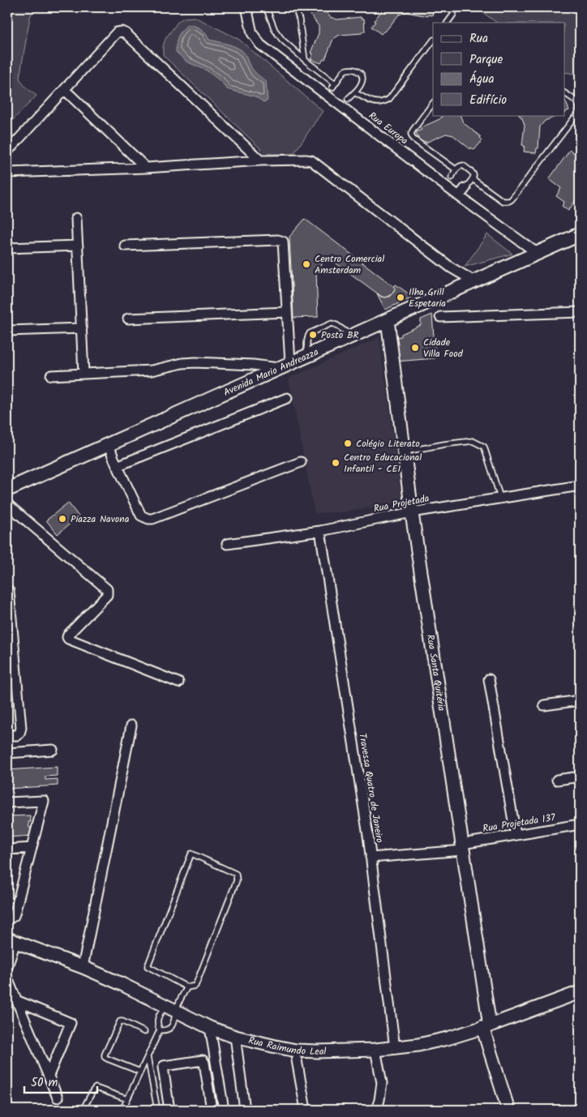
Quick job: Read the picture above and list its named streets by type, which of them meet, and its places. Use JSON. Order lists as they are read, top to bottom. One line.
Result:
{"streets":{"main road":["Avenida Mario Andreazza"],"street":["Rua Europa","Rua Projetada","Rua Santa Quitéria","Travessa Quatro de Janeiro","Rua Projetada 137","Rua Raimundo Leal"]},"crossings":[["Rua Europa","Avenida Mario Andreazza"],["Avenida Mario Andreazza","Rua Santa Quitéria"],["Rua Projetada","Rua Santa Quitéria"],["Rua Projetada","Travessa Quatro de Janeiro"],["Rua Santa Quitéria","Rua Projetada 137"],["Rua Santa Quitéria","Rua Raimundo Leal"],["Travessa Quatro de Janeiro","Rua Projetada 137"],["Travessa Quatro de Janeiro","Rua Raimundo Leal"]],"places":["Centro Comercial Amsterdam","Ilha Grill Espetaria","Posto BR","Cidade Villa Food","Colégio Literato","Centro Educacional Infantil - CEI","Piazza Navona"],"legend":["Rua","Parque","Água","Edifício"],"scale_bar":"50 m"}
